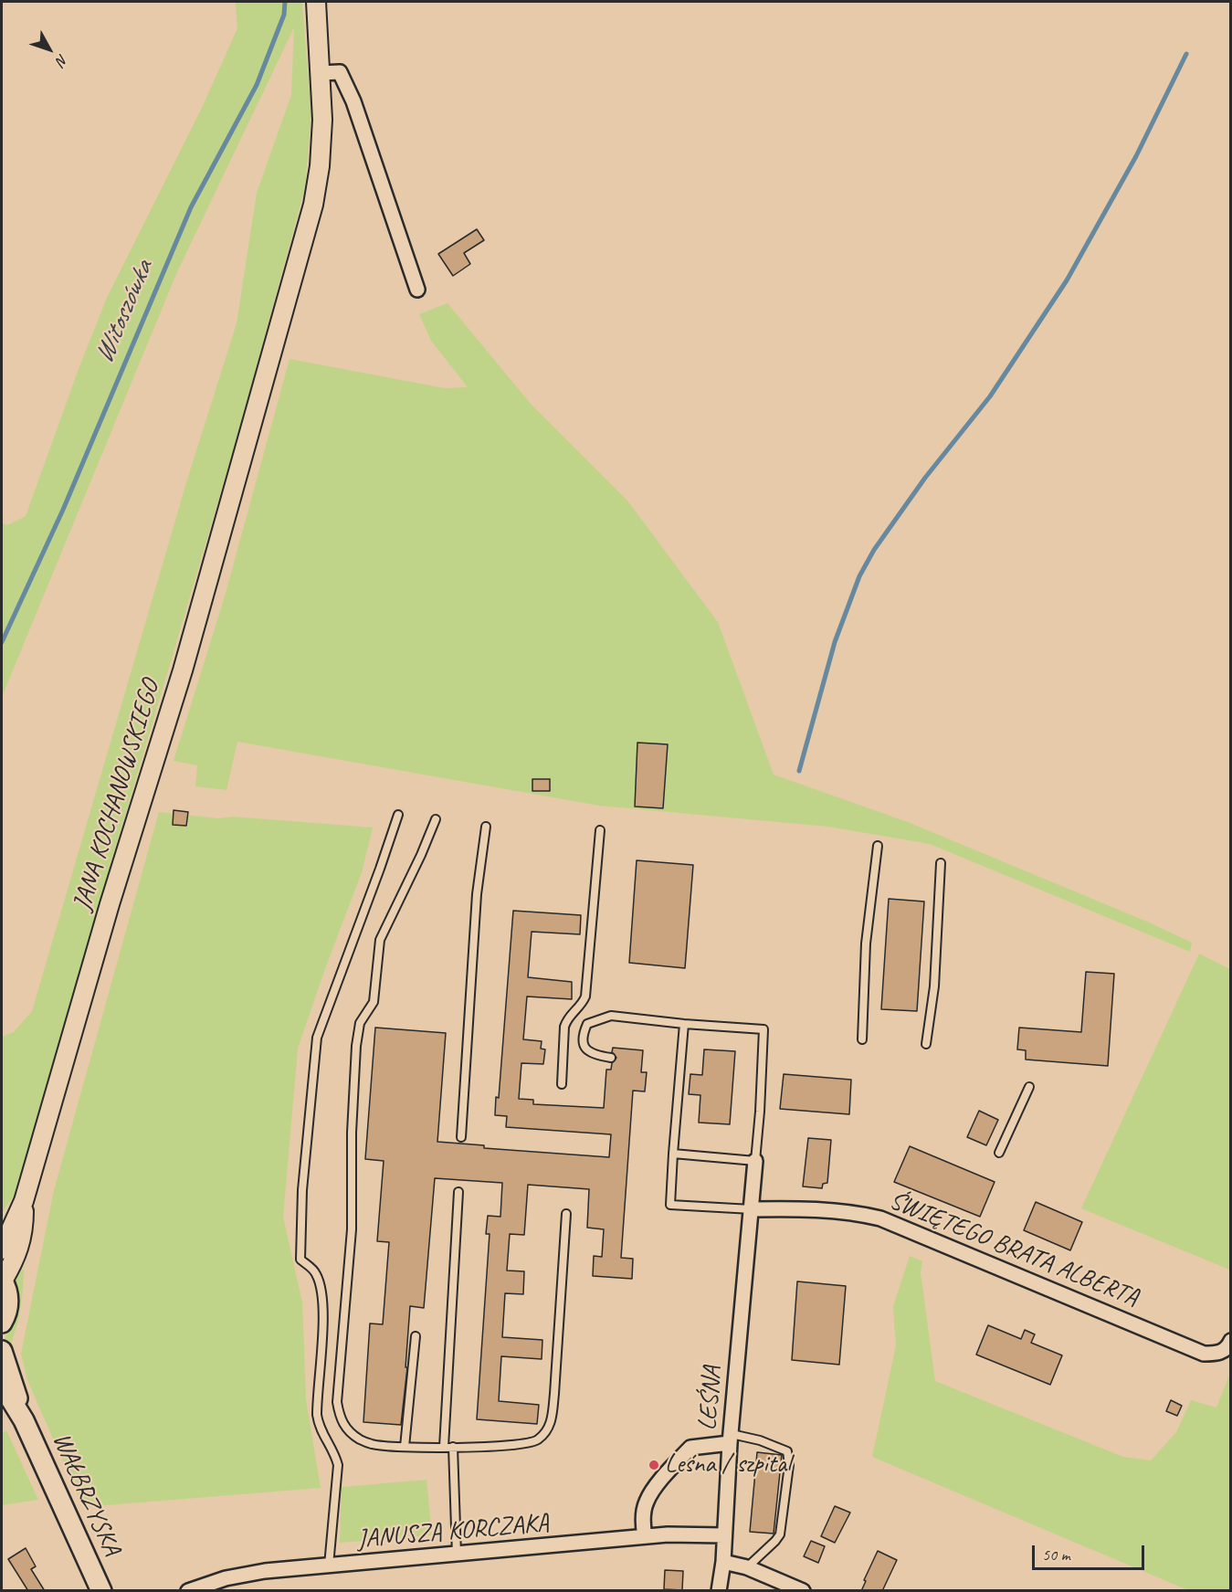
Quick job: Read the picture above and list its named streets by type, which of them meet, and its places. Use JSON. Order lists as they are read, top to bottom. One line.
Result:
{"streets":{"main road":["WAŁBRZYSKA"],"street":["JANA KOCHANOWSKIEGO","ŚWIĘTEGO BRATA ALBERTA","LEŚNA","JANUSZA KORCZAKA"]},"crossings":[["ŚWIĘTEGO BRATA ALBERTA","LEŚNA"],["LEŚNA","JANUSZA KORCZAKA"]],"water":["Witoszówka"],"places":["Leśna / szpital"],"scale_bar":"50 m","north":"bottom right"}
